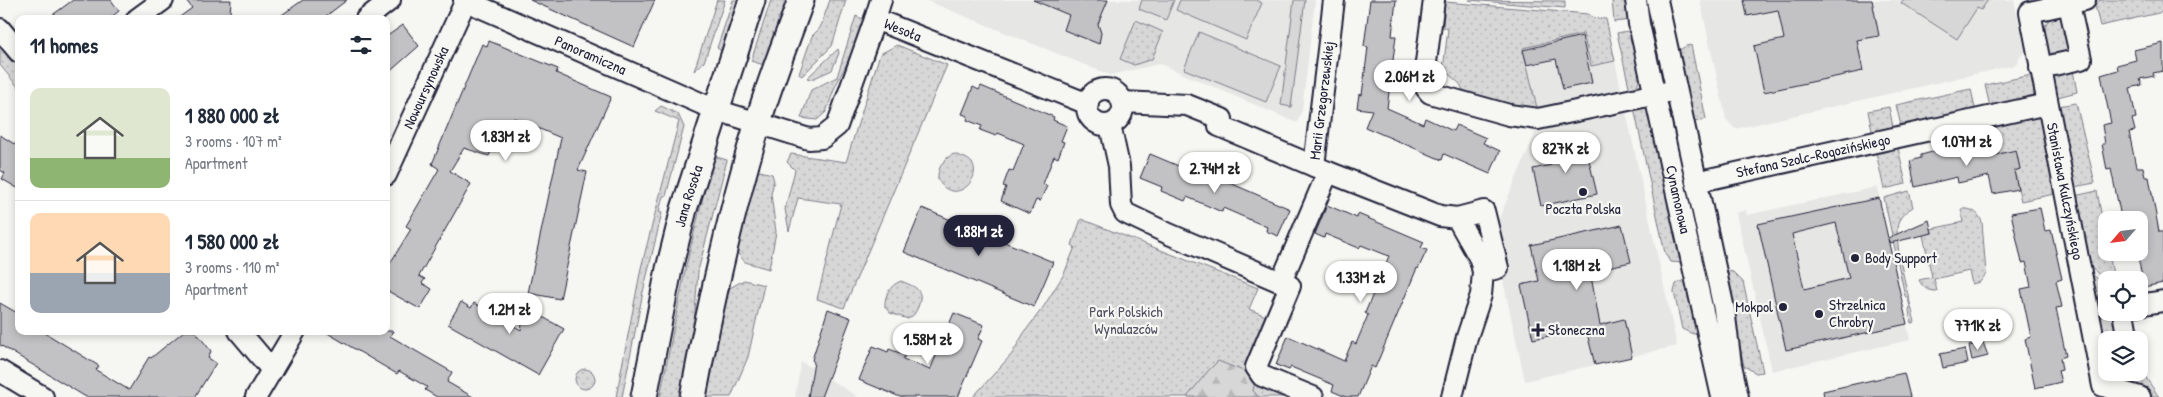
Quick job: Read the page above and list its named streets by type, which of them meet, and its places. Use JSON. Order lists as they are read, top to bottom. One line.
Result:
{"streets":{"main road":["Jana Rosoła"],"street":["Wesoła","Panoramiczna","Nowoursynowska","Marii Grzegorzewskiej","Stefana Szolc-Rogozińskiego","Stanisława Kulczyńskiego","Cynamonowa"]},"crossings":[["Wesoła","Panoramiczna"],["Wesoła","Marii Grzegorzewskiej"],["Panoramiczna","Nowoursynowska"],["Panoramiczna","Jana Rosoła"],["Stefana Szolc-Rogozińskiego","Stanisława Kulczyńskiego"],["Stefana Szolc-Rogozińskiego","Cynamonowa"]],"parks":["Park Polskich Wynalazców"],"places":{"other":["Poczta Polska","Body Support","Mokpol","Strzelnica Chrobry"],"health":["Słoneczna"]},"north":"bottom left","page":{"heading":"11 homes","price":["2.06M zł","1.83M zł","1.07M zł","827K zł","2.74M zł","1.88M zł","1.18M zł","1.33M zł","1.2M zł","771K zł","1.58M zł"],"list":[{"name":"1 880 000 zł","note":"3 rooms · 107 m² · Apartment"},{"name":"1 580 000 zł","note":"3 rooms · 110 m² · Apartment"}]}}
